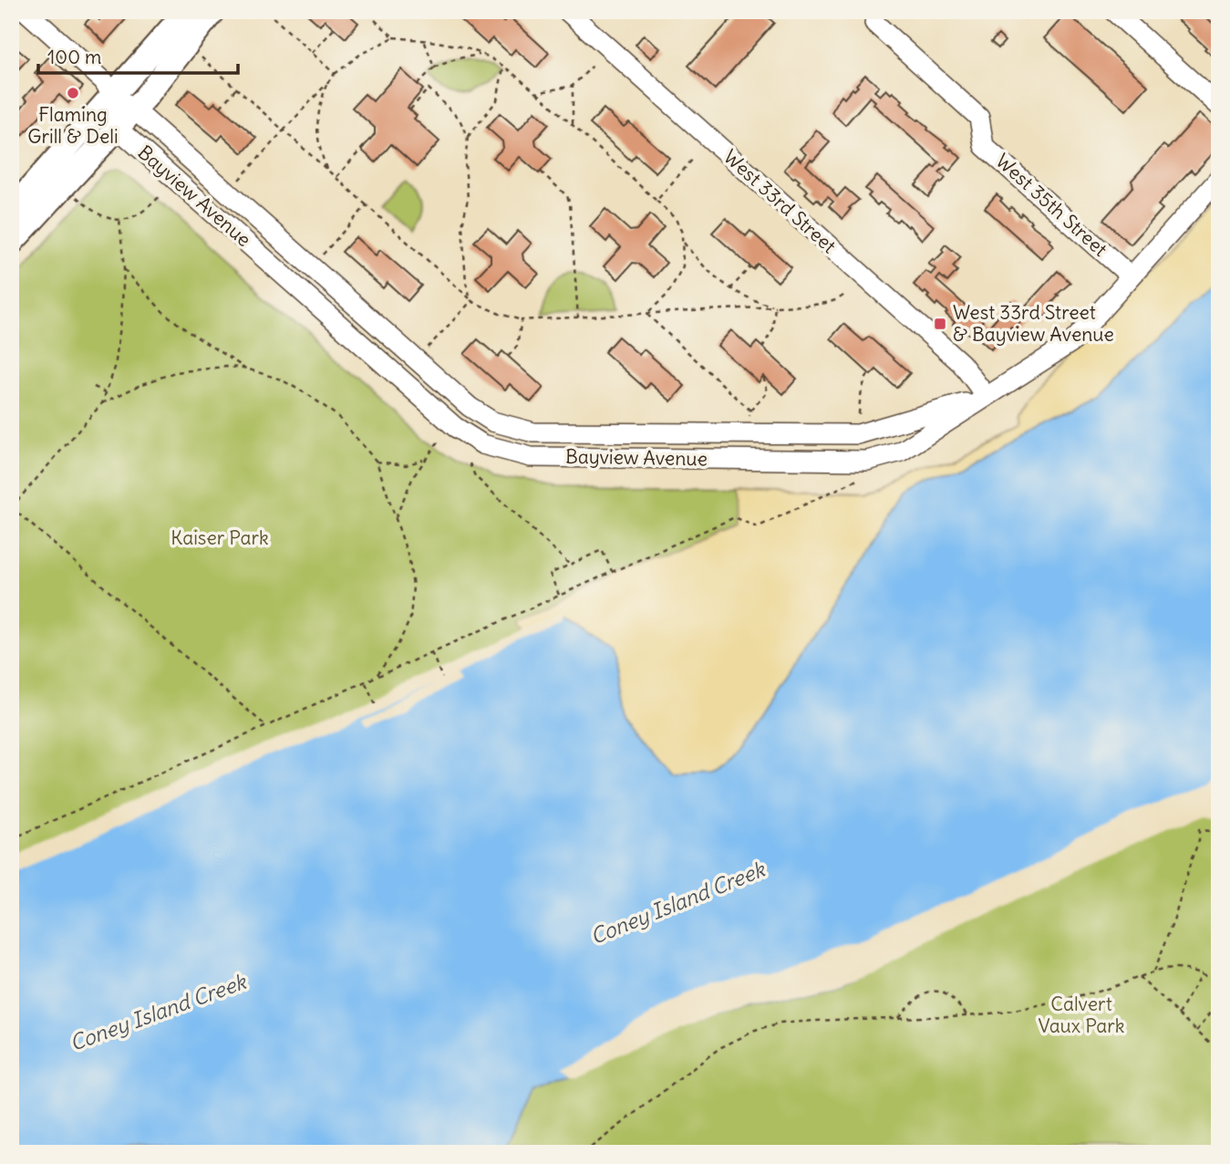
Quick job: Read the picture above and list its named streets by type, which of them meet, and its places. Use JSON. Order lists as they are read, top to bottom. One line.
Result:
{"streets":{"street":["Bayview Avenue","West 33rd Street","West 35th Street"]},"crossings":[["Bayview Avenue","West 33rd Street"],["Bayview Avenue","West 35th Street"]],"water":["Coney Island Creek"],"parks":["Kaiser Park","Calvert Vaux Park"],"places":{"other":["Flaming Grill & Deli"],"transit":["West 33rd Street & Bayview Avenue"]},"scale_bar":"100 m"}
